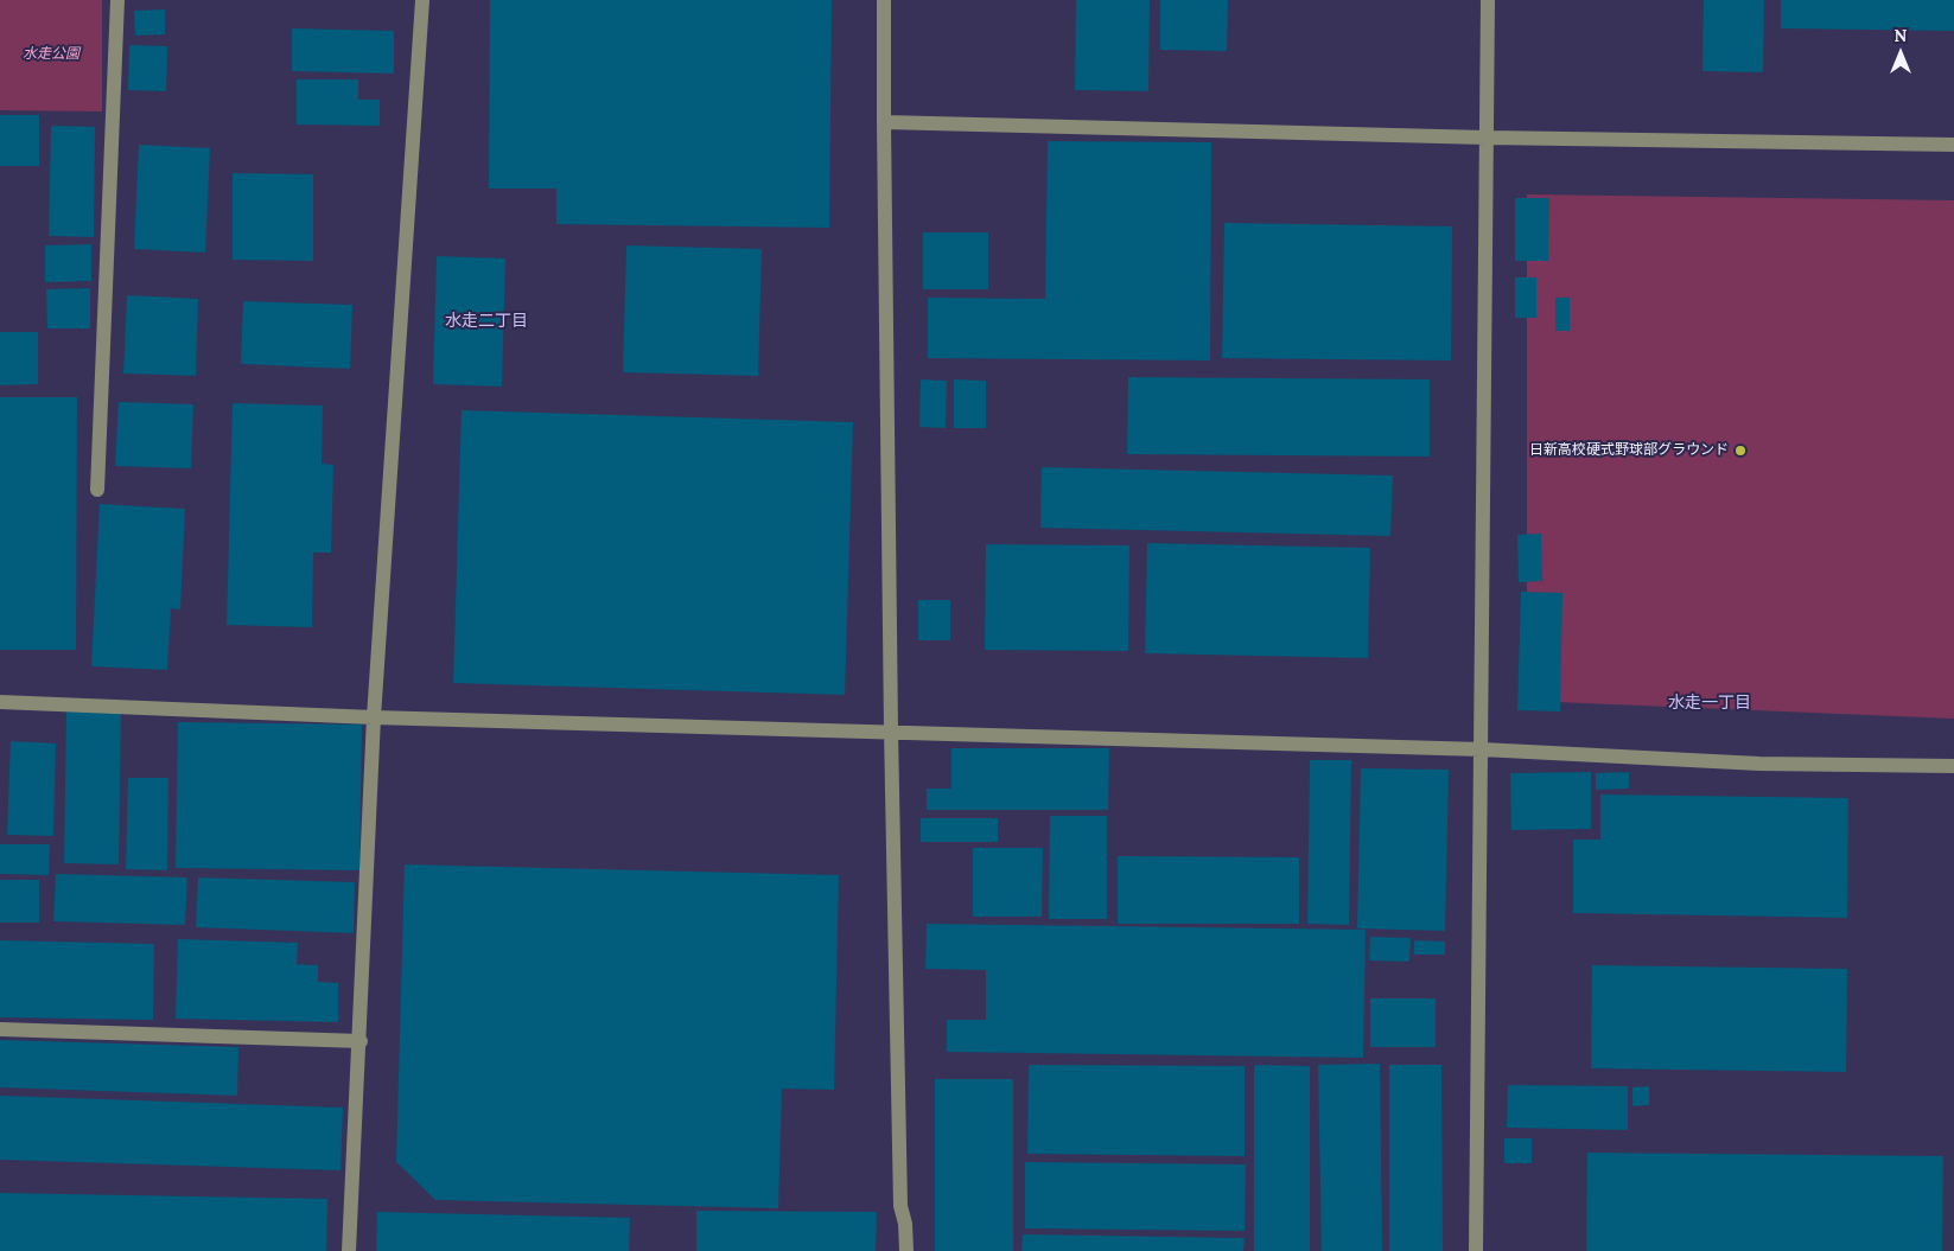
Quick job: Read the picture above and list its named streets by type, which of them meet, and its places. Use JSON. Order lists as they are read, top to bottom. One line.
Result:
{"districts":["水走二丁目","水走一丁目"],"parks":["水走公園"],"places":["日新高校硬式野球部グラウンド"],"north":"top"}
